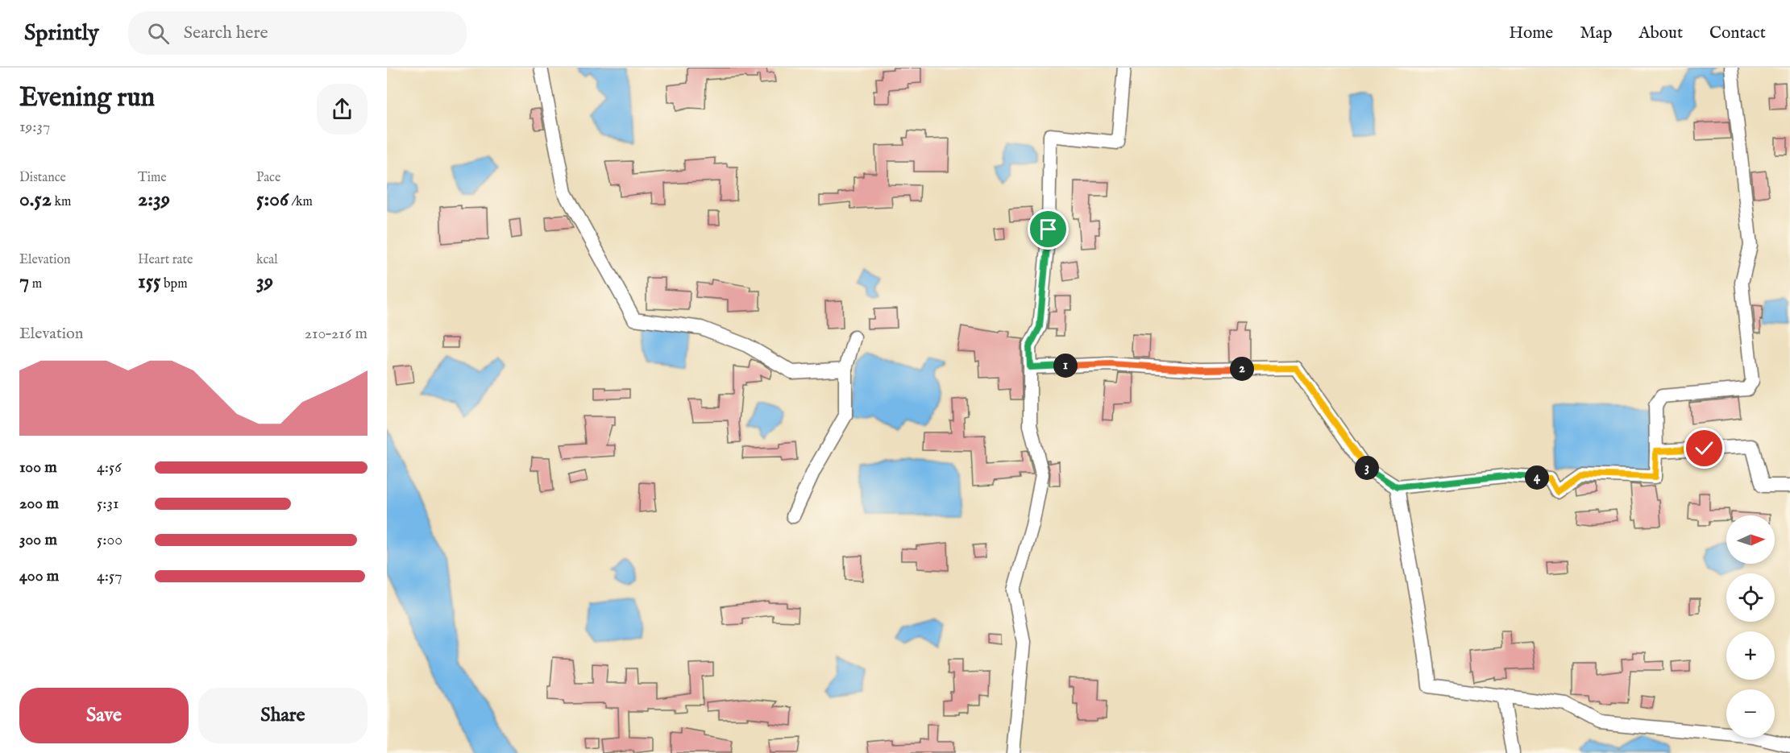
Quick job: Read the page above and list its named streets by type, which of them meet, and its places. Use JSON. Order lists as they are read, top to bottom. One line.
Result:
{"north":"right","page":{"header":"Sprintly","search":"Search here","nav":["Home","Map","About","Contact"],"heading":["Evening run","19:37"],"stats":[["Distance","0.52 km"],["Time","2:39"],["Pace","5:06 /km"],["Elevation","7 m"],["Heart rate","155 bpm"],["kcal","39"]],"chart":["Elevation","210–216 m"],"pins":["1","2","3","4"],"list":[{"name":"100 m","note":"4:56"},{"name":"200 m","note":"5:31"},{"name":"300 m","note":"5:00"},{"name":"400 m","note":"4:57"}],"map_buttons":["+","−"],"buttons":["Save","Share"]}}
